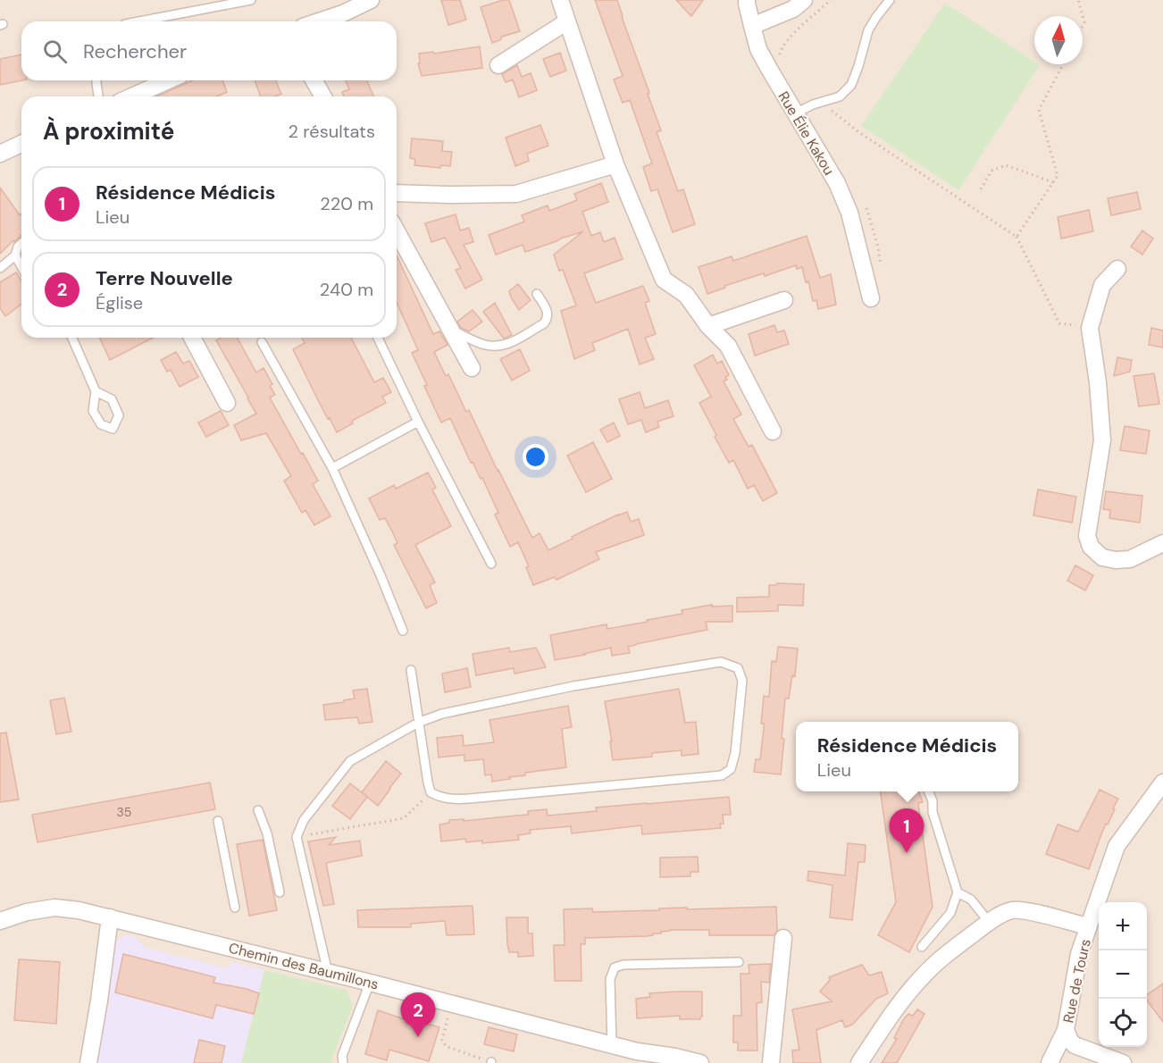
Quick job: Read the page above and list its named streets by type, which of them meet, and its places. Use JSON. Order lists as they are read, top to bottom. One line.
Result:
{"streets":{"street":["Rue Élie Kakou","Chemin des Baumillons","Rue de Tours"]},"house_numbers":["35"],"north":"top","page":{"search":"Rechercher","heading":["À proximité","2 résultats"],"list":[{"mark":"1","name":"Résidence Médicis","note":"Lieu","value":"220 m"},{"mark":"2","name":"Terre Nouvelle","note":"Église","value":"240 m"}],"popup":["Résidence Médicis","Lieu"],"pins":["1","2"],"map_buttons":["+","−"]}}
